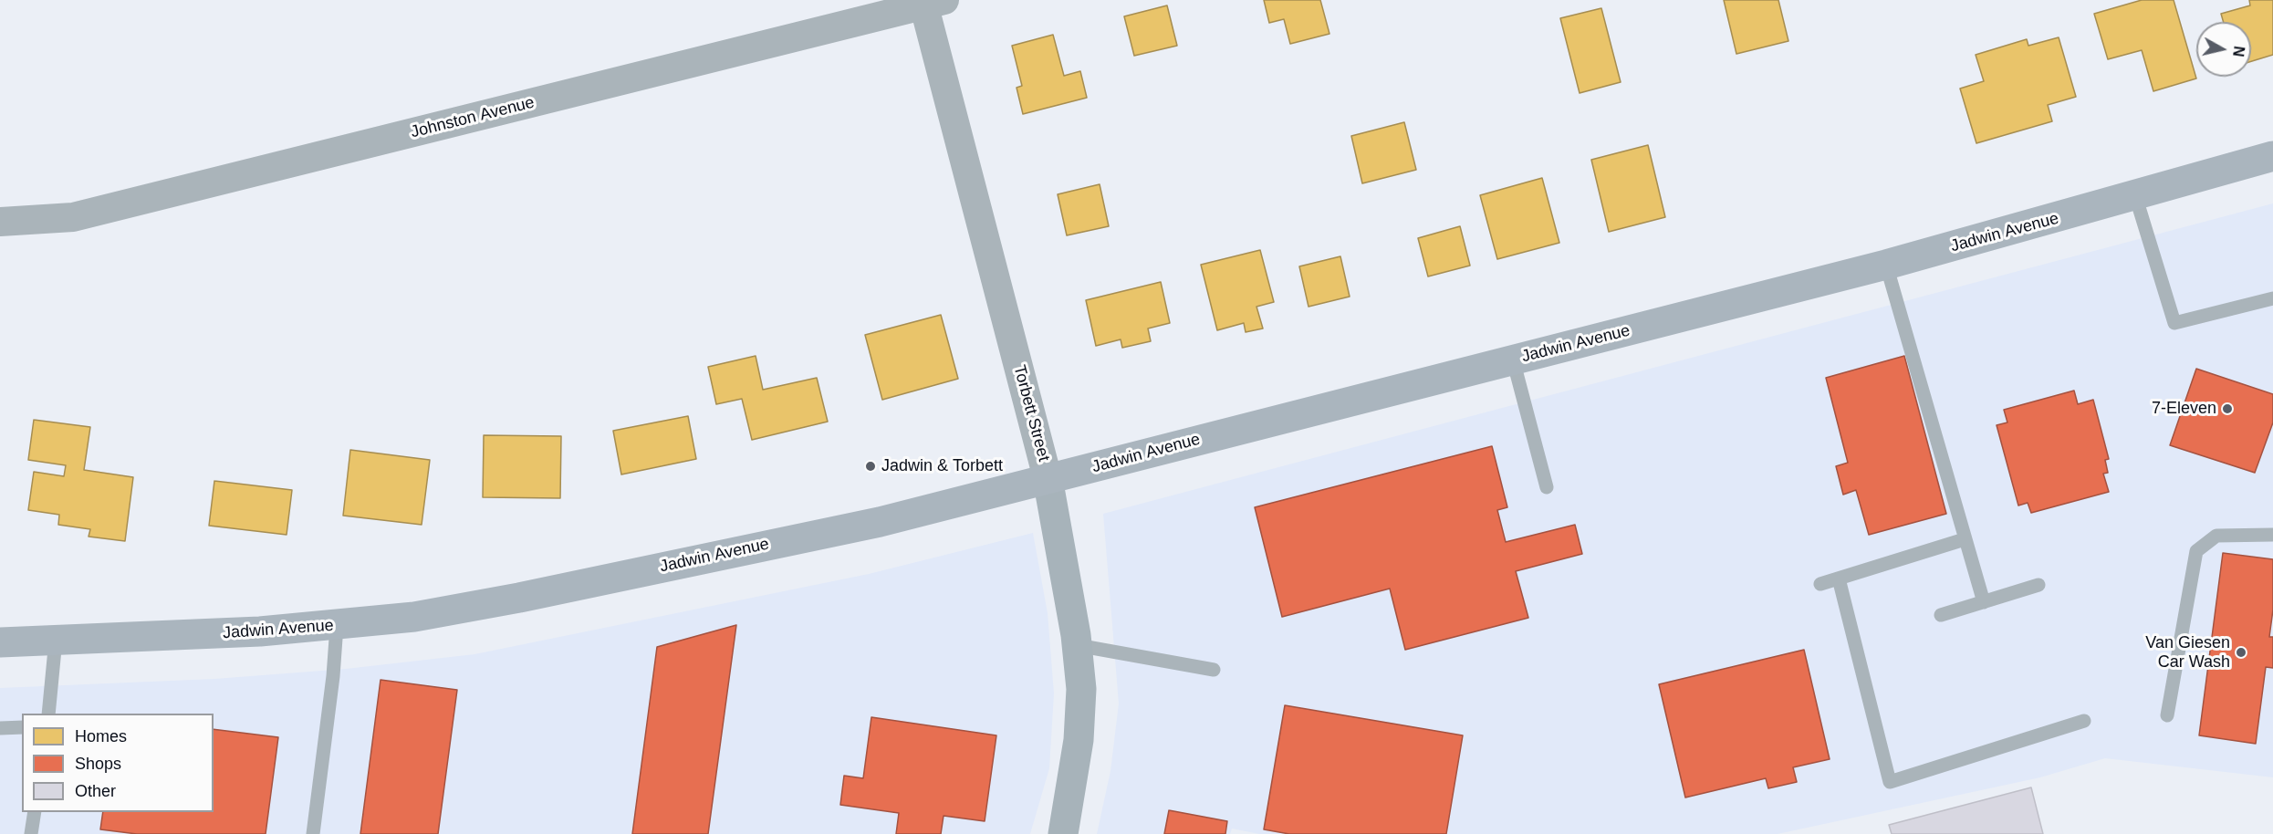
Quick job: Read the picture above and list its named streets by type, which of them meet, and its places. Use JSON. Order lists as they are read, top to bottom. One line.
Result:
{"streets":{"main road":["Jadwin Avenue"],"street":["Johnston Avenue","Torbett Street"]},"crossings":[["Johnston Avenue","Torbett Street"],["Jadwin Avenue","Torbett Street"]],"places":["7-Eleven","Jadwin & Torbett","Van Giesen Car Wash"],"legend":["Homes","Shops","Other"],"north":"right"}
